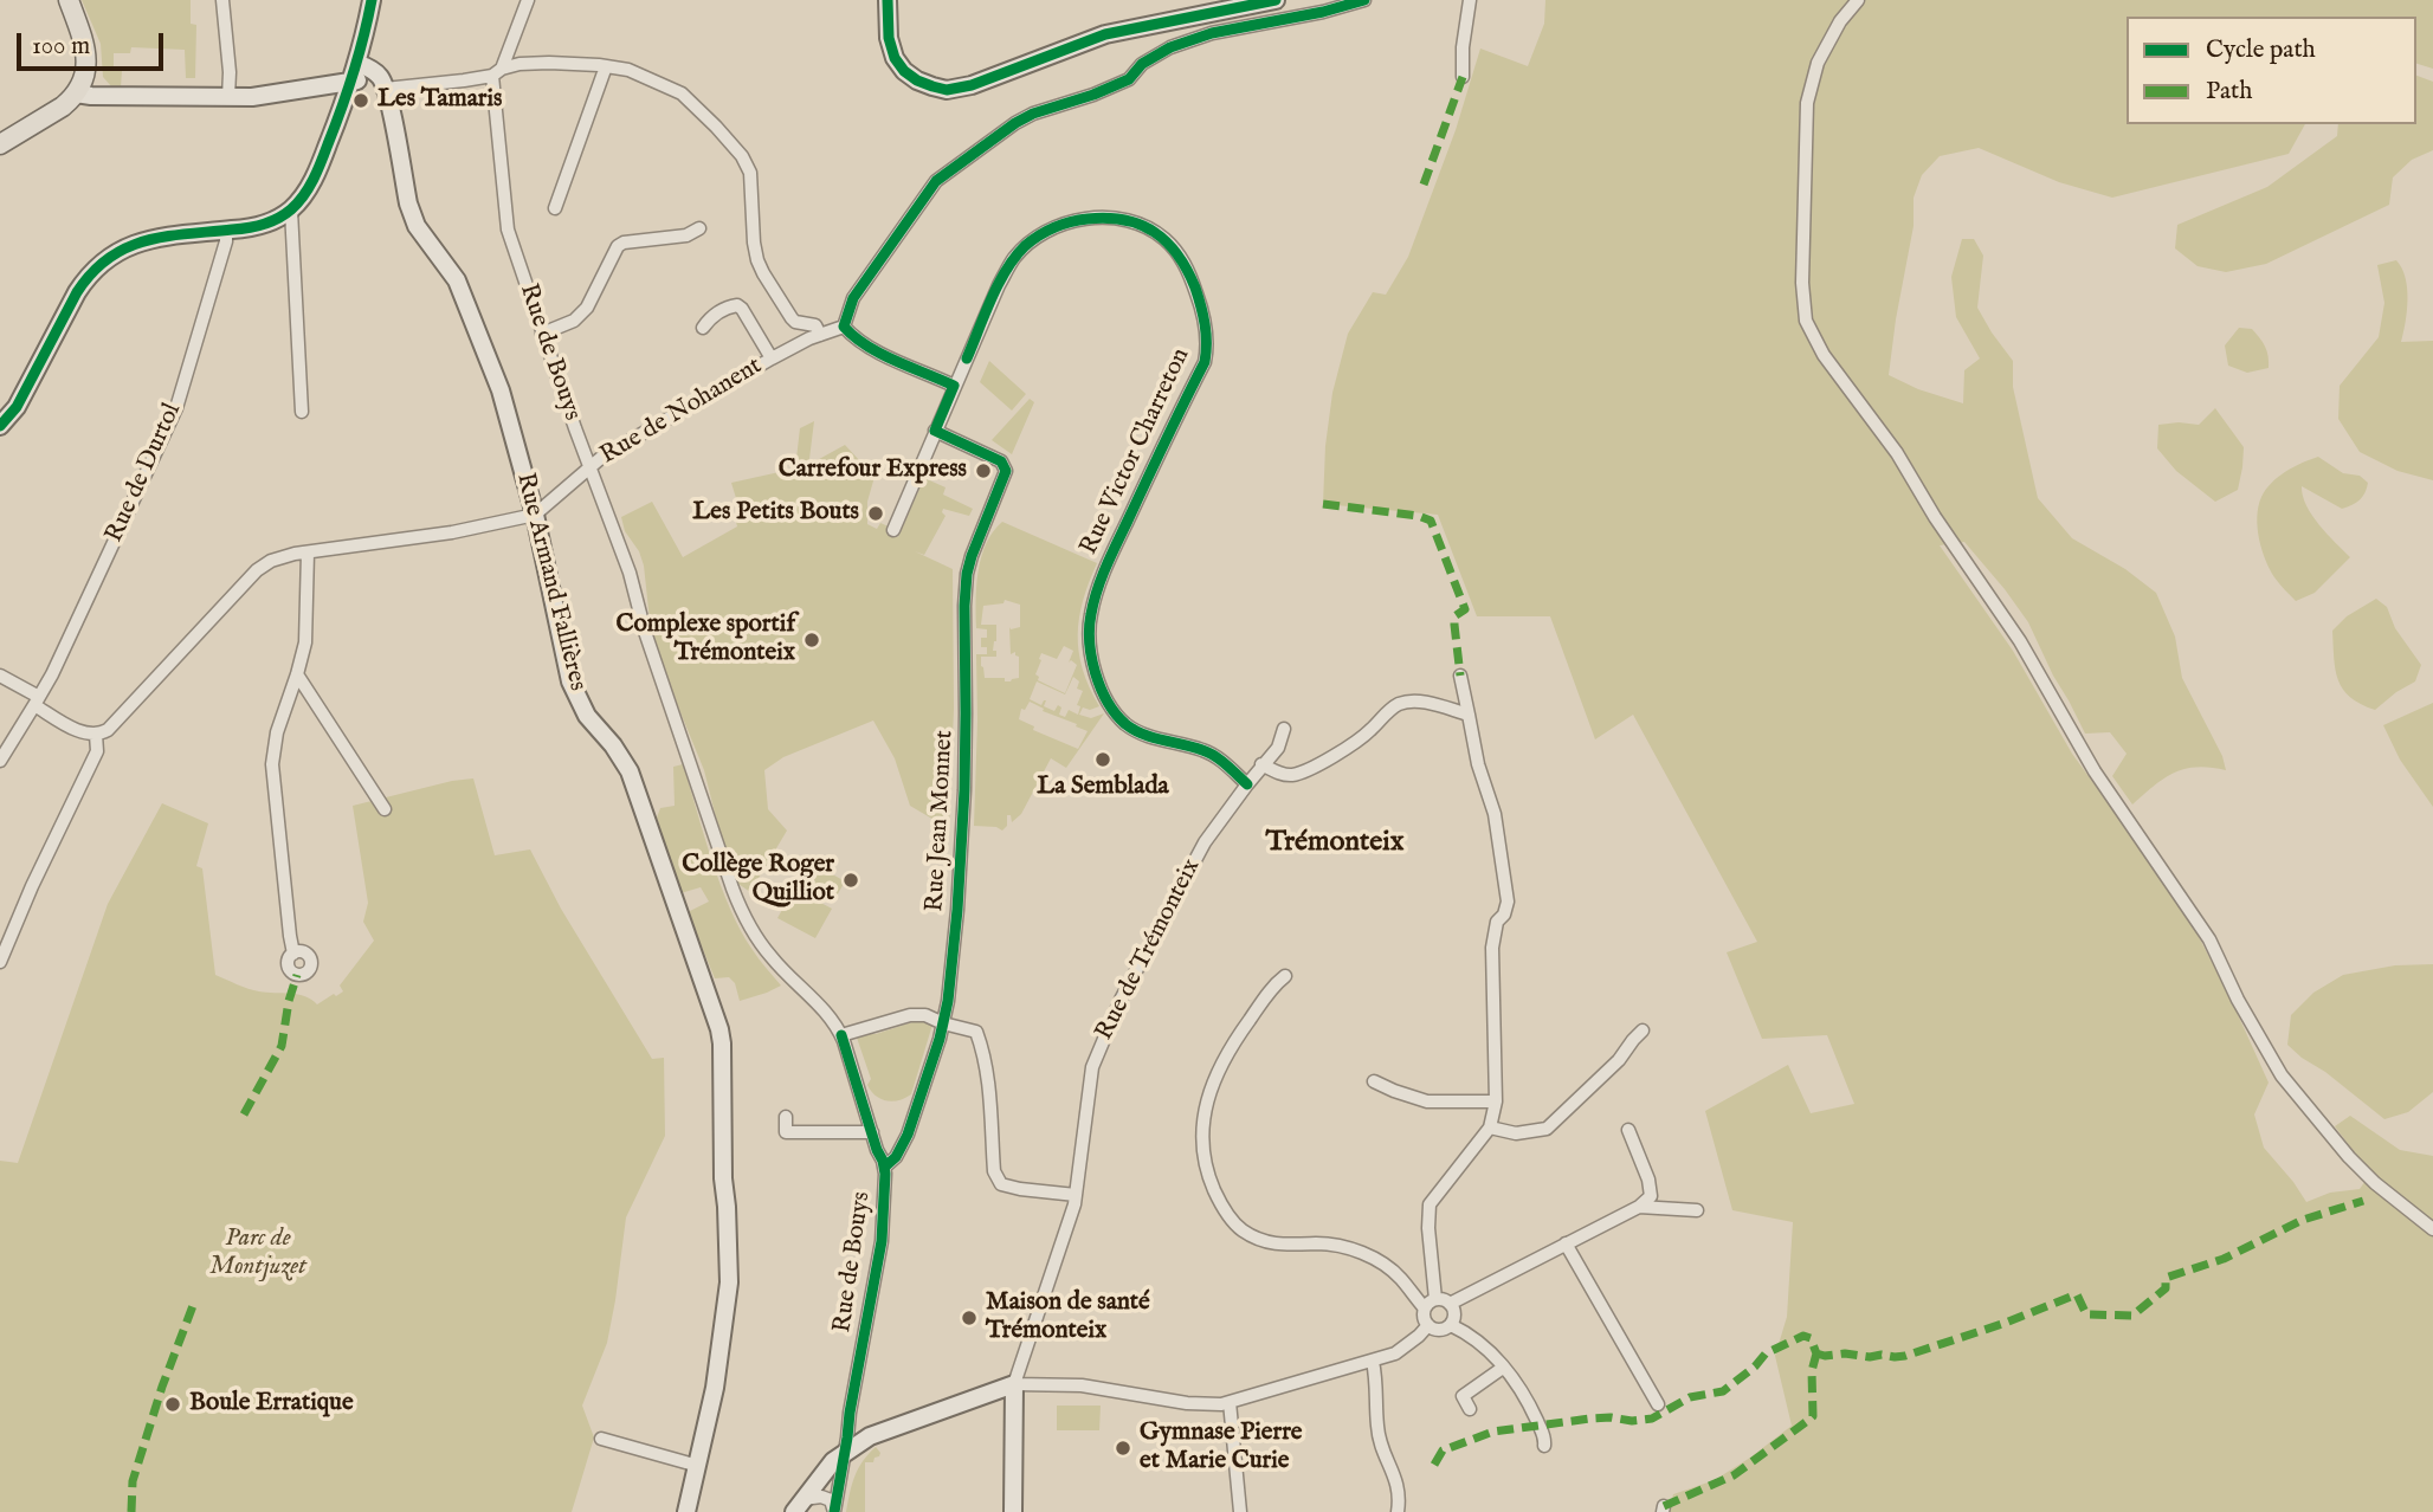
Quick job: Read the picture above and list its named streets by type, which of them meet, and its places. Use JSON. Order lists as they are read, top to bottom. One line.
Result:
{"streets":{"street":["Rue de Bouys","Rue de Nohanent","Rue Victor Charreton","Rue de Durtol","Rue Armand Fallières","Rue Jean Monnet","Rue de Trémonteix"]},"crossings":[["Rue de Bouys","Rue de Nohanent"],["Rue de Bouys","Rue Jean Monnet"],["Rue de Nohanent","Rue Armand Fallières"],["Rue Victor Charreton","Rue Jean Monnet"],["Rue Victor Charreton","Rue de Trémonteix"]],"districts":["Trémonteix"],"parks":["Parc de Montjuzet"],"places":["Les Tamaris","Carrefour Express","Les Petits Bouts","Complexe sportif Trémonteix","La Semblada","Collège Roger Quilliot","Maison de santé Trémonteix","Boule Erratique","Gymnase Pierre et Marie Curie"],"legend":["Cycle path","Path"],"scale_bar":"100 m"}
